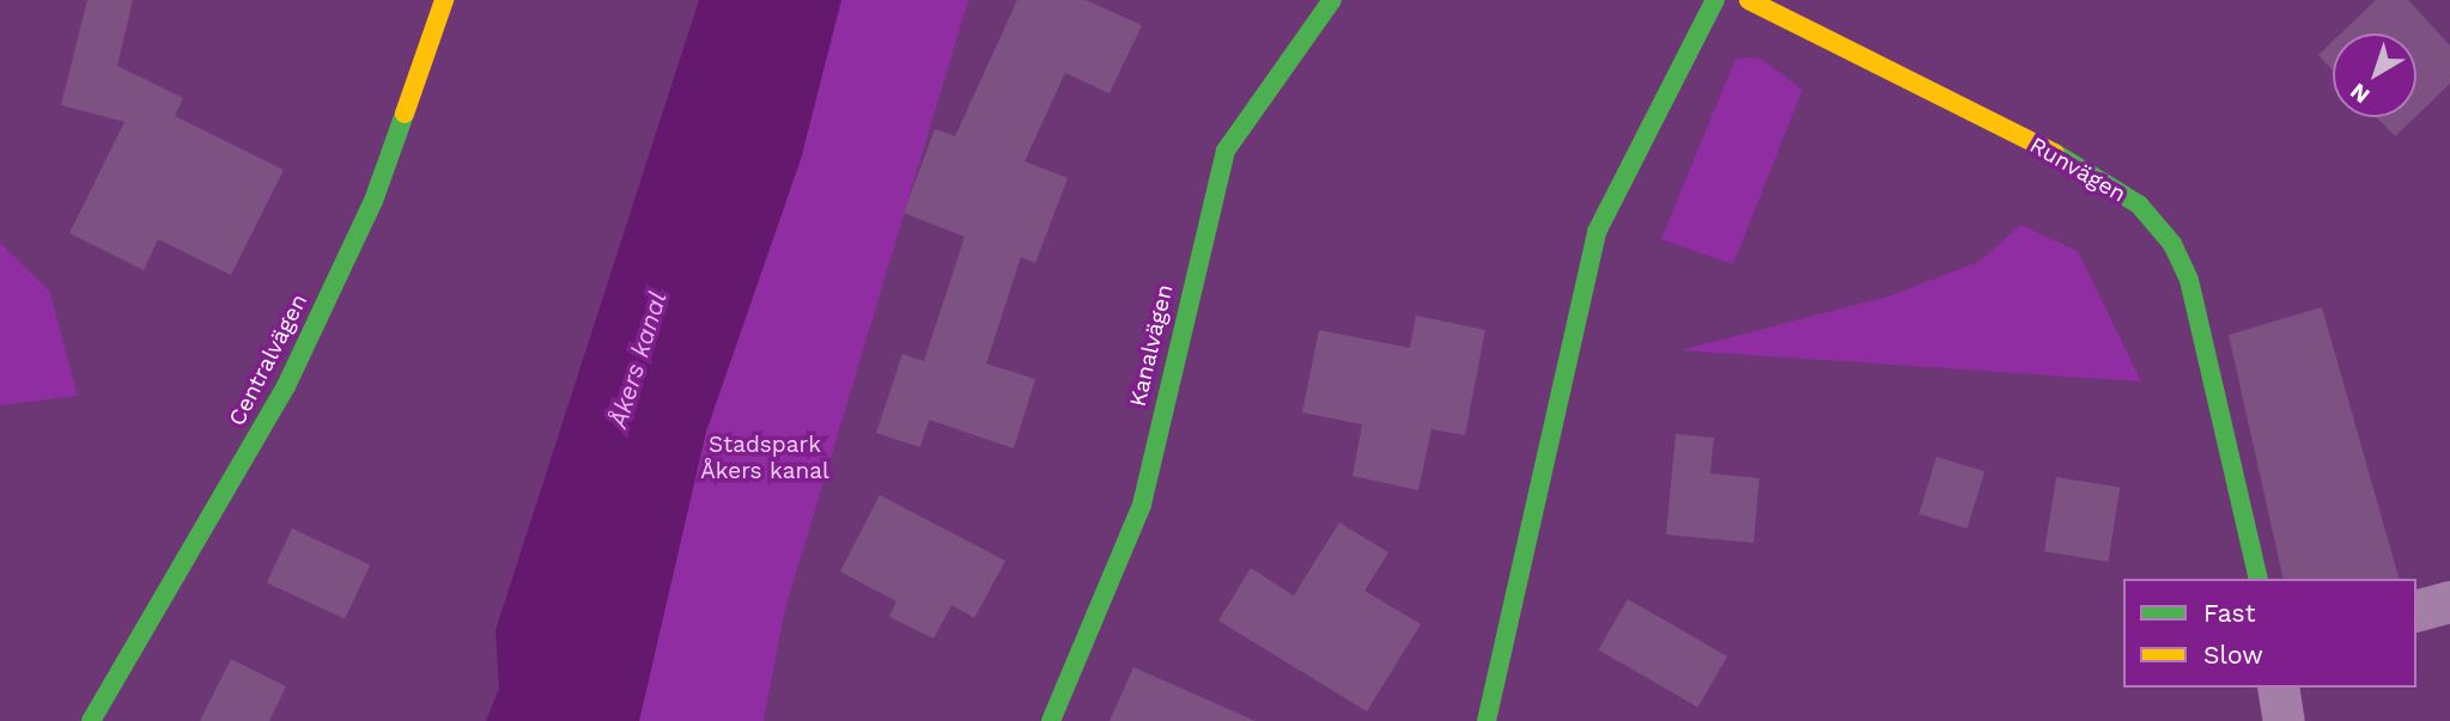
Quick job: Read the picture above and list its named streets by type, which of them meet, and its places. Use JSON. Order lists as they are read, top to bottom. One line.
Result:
{"streets":{"street":["Runvägen","Kanalvägen","Centralvägen"]},"water":["Åkers kanal"],"parks":["Stadspark Åkers kanal"],"legend":["Fast","Slow"],"north":"bottom left"}
